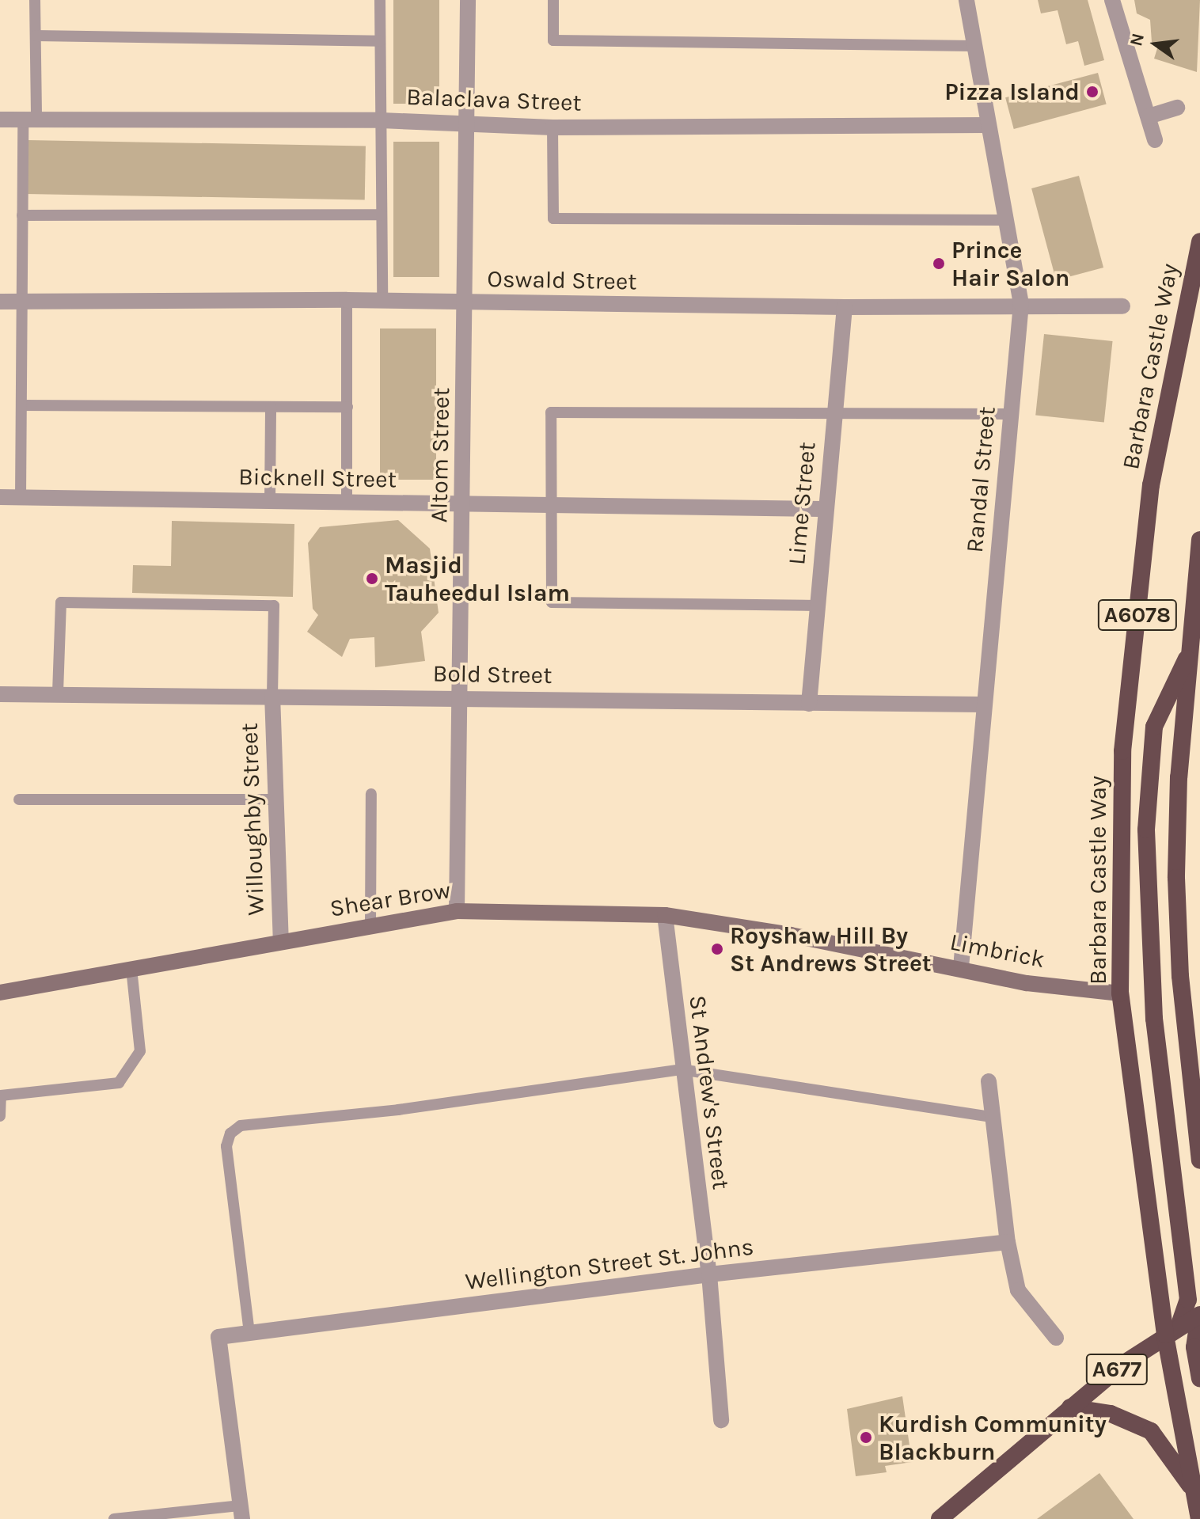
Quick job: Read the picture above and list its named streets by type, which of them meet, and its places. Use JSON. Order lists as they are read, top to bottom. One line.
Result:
{"streets":{"highway":["Barbara Castle Way","A6078","A677"],"main road":["Shear Brow","Limbrick"],"street":["Balaclava Street","Oswald Street","Altom Street","Bicknell Street","Randal Street","Lime Street","Bold Street","Willoughby Street","St Andrew's Street","Wellington Street St. Johns"]},"crossings":[["Balaclava Street","Altom Street"],["Balaclava Street","Randal Street"],["Oswald Street","Altom Street"],["Oswald Street","Randal Street"],["Oswald Street","Lime Street"],["Barbara Castle Way","A6078"],["Barbara Castle Way","Limbrick"],["Barbara Castle Way","A677"],["Altom Street","Bicknell Street"],["Altom Street","Bold Street"],["Altom Street","Shear Brow"],["Bicknell Street","Lime Street"],["Randal Street","Bold Street"],["Randal Street","Limbrick"],["Lime Street","Bold Street"],["A6078","A677"],["Bold Street","Willoughby Street"],["Willoughby Street","Shear Brow"],["Shear Brow","Limbrick"],["Shear Brow","St Andrew's Street"],["St Andrew's Street","Wellington Street St. Johns"]],"places":["Pizza Island","Prince Hair Salon","Masjid Tauheedul Islam","Royshaw Hill By St Andrews Street","Kurdish Community Blackburn"],"north":"left"}
